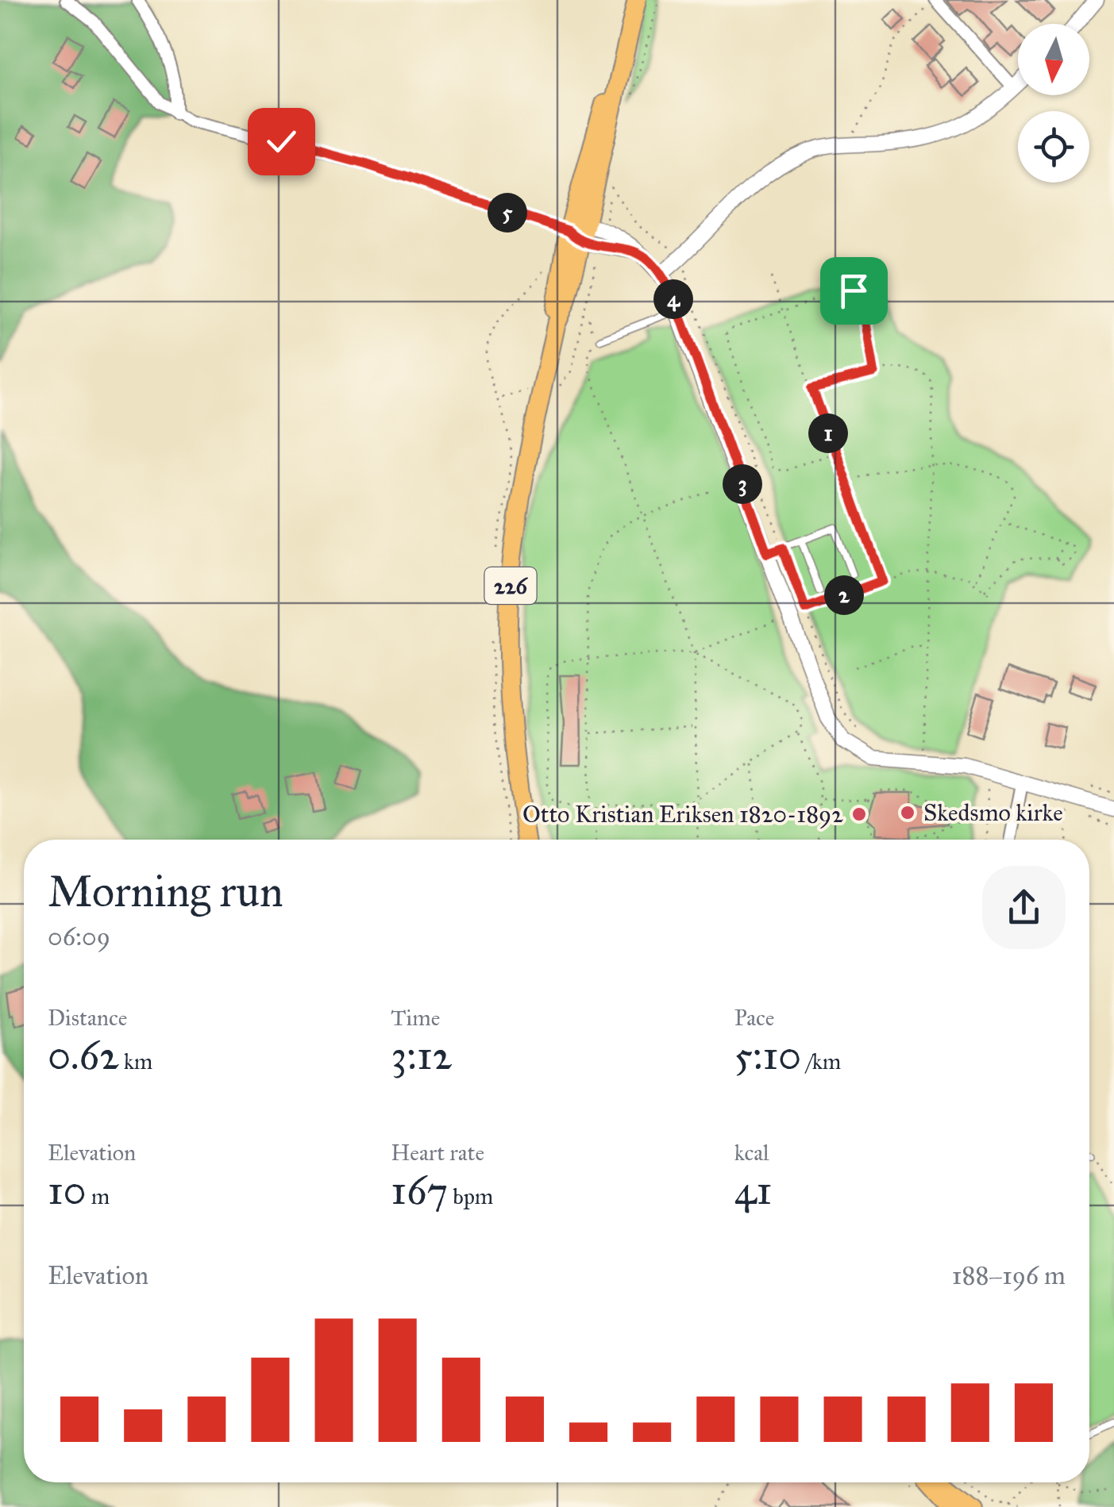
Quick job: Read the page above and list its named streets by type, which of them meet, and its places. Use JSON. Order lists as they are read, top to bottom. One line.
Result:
{"streets":{"highway":["226"]},"places":["Skedsmo kirke","Otto Kristian Eriksen 1820-1892"],"north":"bottom","page":{"pins":["5","4","1","3","2"],"heading":["Morning run","06:09"],"stats":[["Distance","0.62 km"],["Time","3:12"],["Pace","5:10 /km"],["Elevation","10 m"],["Heart rate","167 bpm"],["kcal","41"]],"chart":["Elevation","188–196 m"]}}
